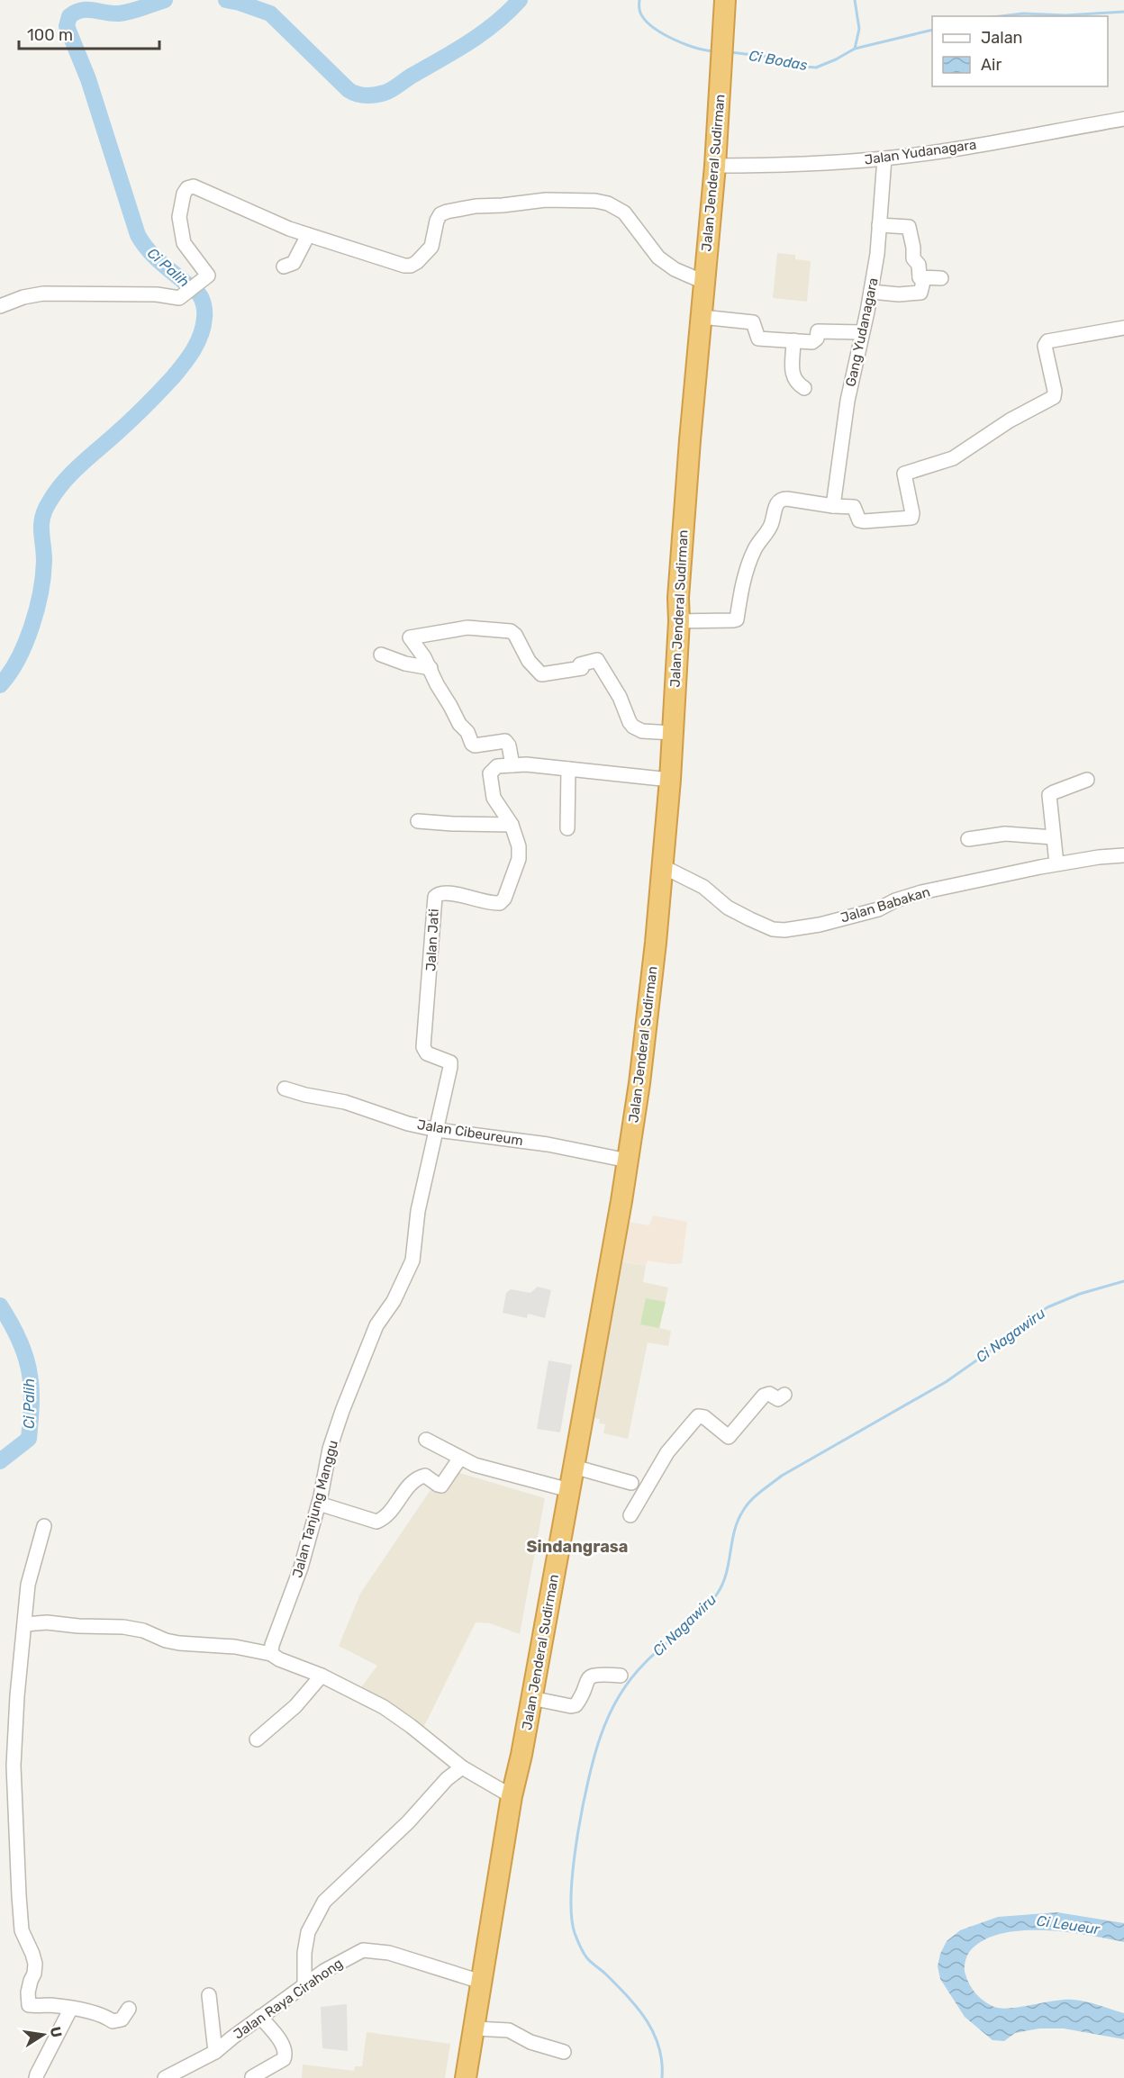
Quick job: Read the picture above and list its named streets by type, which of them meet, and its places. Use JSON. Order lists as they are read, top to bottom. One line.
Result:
{"streets":{"highway":["Jalan Jenderal Sudirman"],"street":["Jalan Yudanagara","Gang Yudanagara","Jalan Babakan","Jalan Jati","Jalan Cibeureum","Jalan Tanjung Manggu","Jalan Raya Cirahong"]},"crossings":[["Jalan Yudanagara","Jalan Jenderal Sudirman"],["Jalan Yudanagara","Gang Yudanagara"],["Jalan Jenderal Sudirman","Jalan Babakan"],["Jalan Jenderal Sudirman","Jalan Jati"],["Jalan Jenderal Sudirman","Jalan Cibeureum"],["Jalan Jenderal Sudirman","Jalan Raya Cirahong"],["Jalan Jati","Jalan Cibeureum"],["Jalan Jati","Jalan Tanjung Manggu"],["Jalan Cibeureum","Jalan Tanjung Manggu"]],"districts":["Sindangrasa"],"water":["Ci Bodas","Ci Palih","Ci Nagawiru","Ci Leueur"],"legend":["Jalan","Air"],"scale_bar":"100 m","north":"right"}
